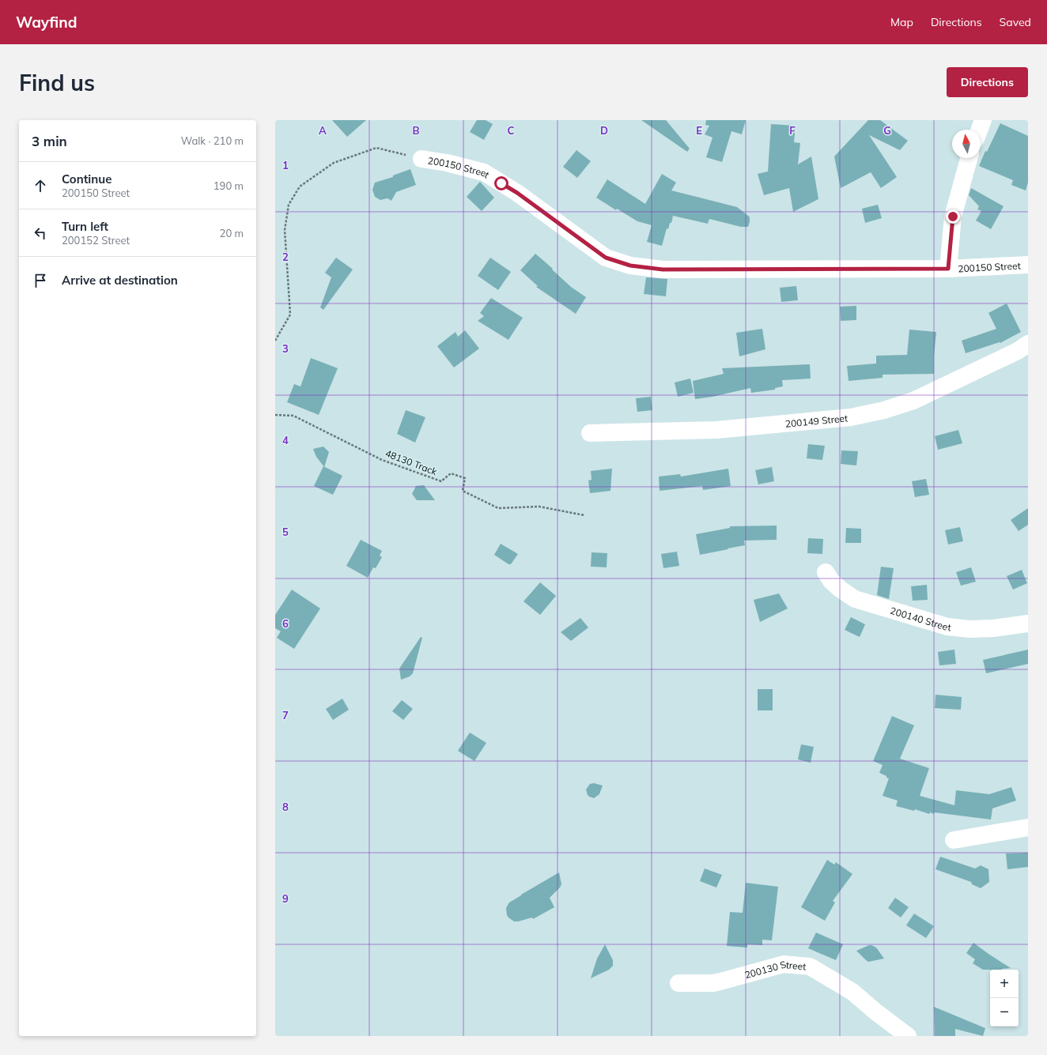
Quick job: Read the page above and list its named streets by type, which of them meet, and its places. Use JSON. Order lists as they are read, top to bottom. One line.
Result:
{"streets":{"street":["200150 Street","200149 Street","200140 Street","200130 Street"],"path":["48130 Track"]},"north":"top","page":{"header":"Wayfind","nav":["Map","Directions","Saved"],"buttons":"Directions","title":"Find us","heading":["3 min","Walk · 210 m"],"list":[["Continue","200150 Street","190 m"],["Turn left","200152 Street","20 m"],"Arrive at destination"],"map_buttons":["+","−"]},"grid":{"columns":["A","B","C","D","E","F","G"],"rows":["1","2","3","4","5","6","7","8","9"]}}
